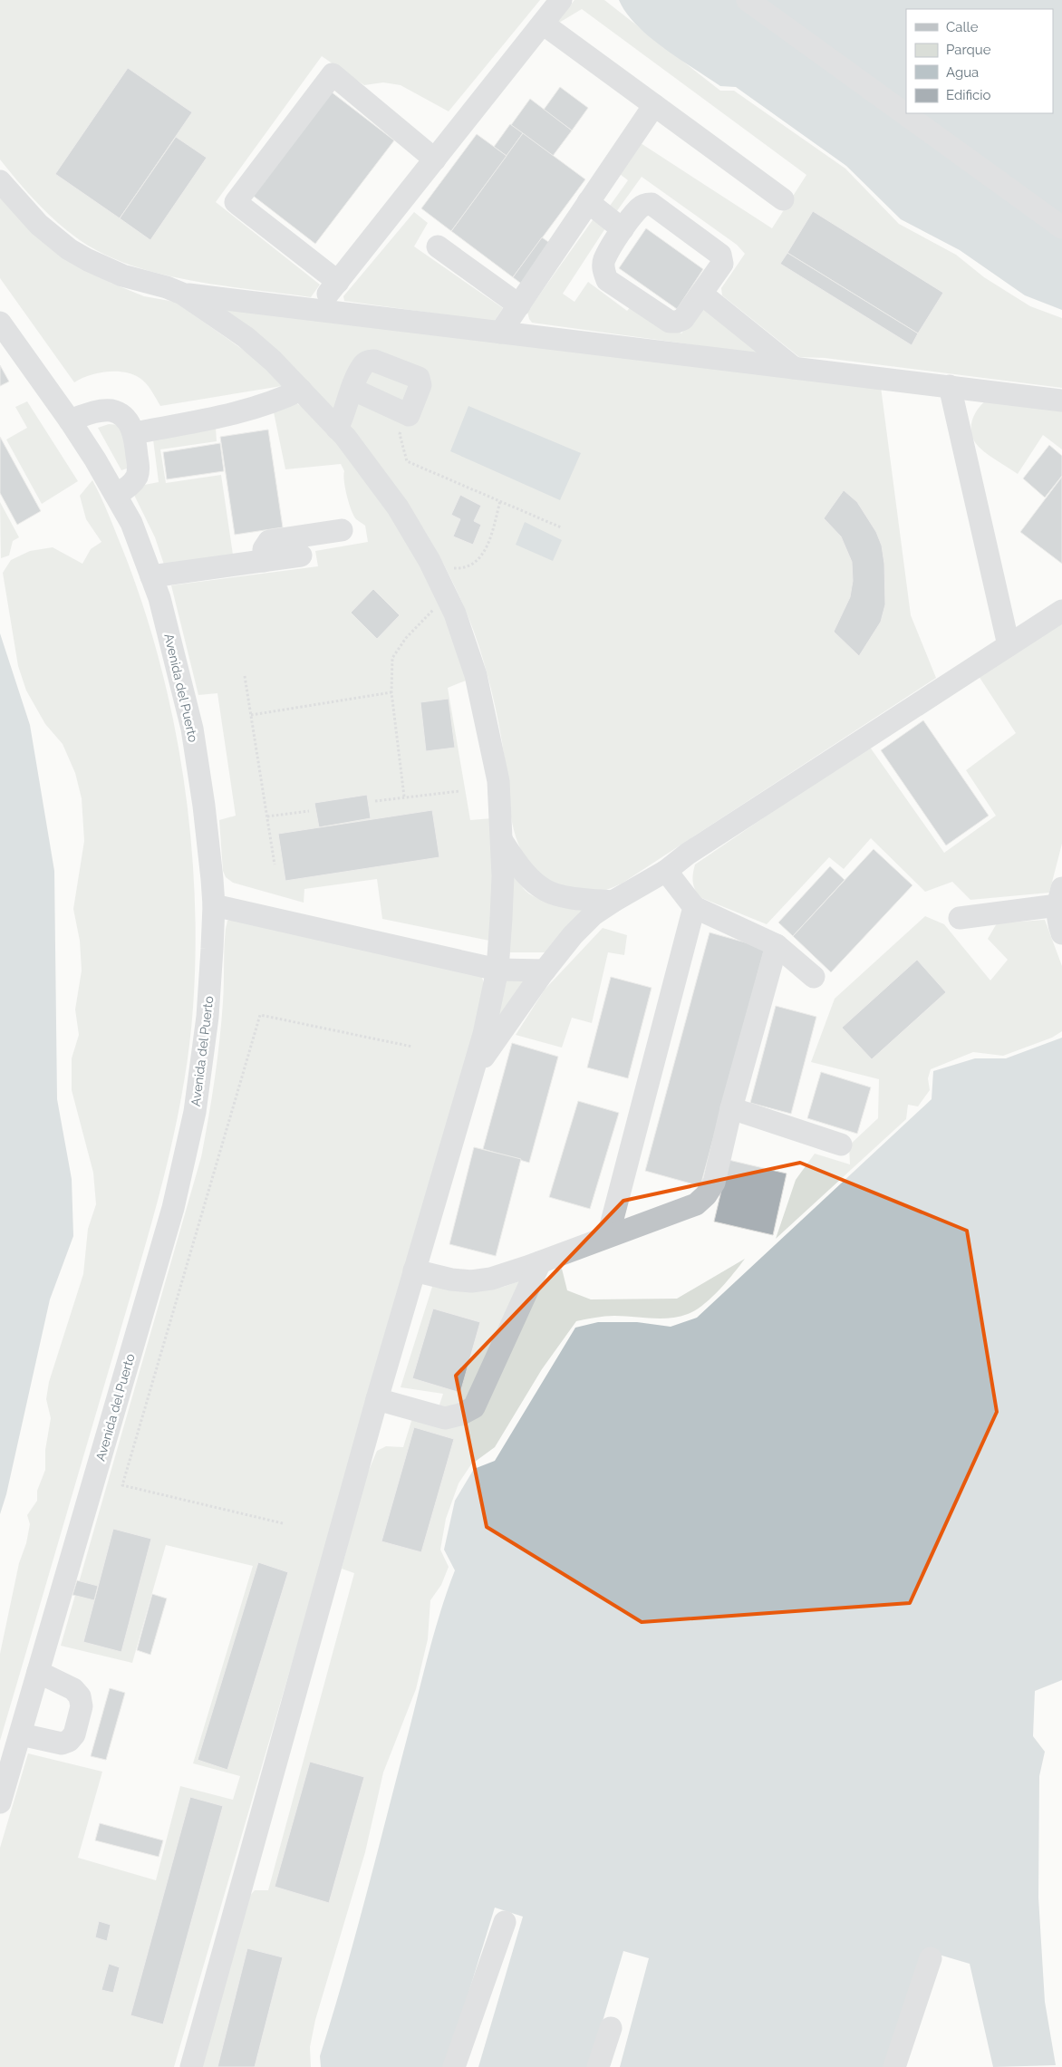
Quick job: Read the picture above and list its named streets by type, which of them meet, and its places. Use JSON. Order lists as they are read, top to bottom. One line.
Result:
{"streets":{"street":["Avenida del Puerto"]},"legend":["Calle","Parque","Agua","Edificio"]}
